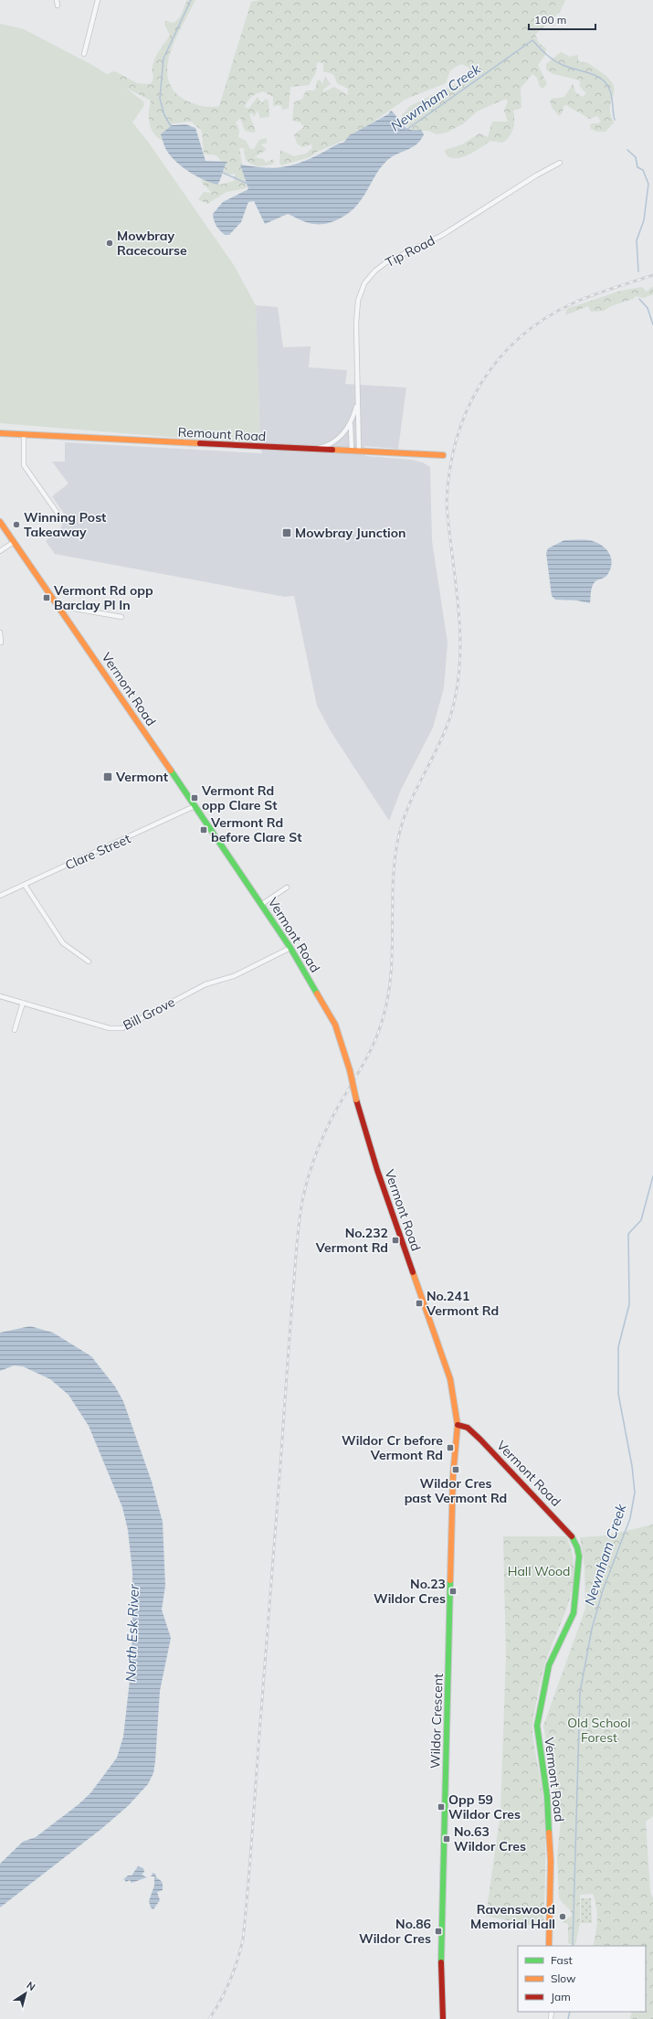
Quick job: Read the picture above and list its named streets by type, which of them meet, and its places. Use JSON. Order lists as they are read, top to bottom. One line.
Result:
{"streets":{"street":["Tip Road","Remount Road","Vermont Road","Clare Street","Bill Grove","Wildor Crescent"]},"crossings":[["Tip Road","Remount Road"],["Vermont Road","Clare Street"],["Vermont Road","Bill Grove"],["Vermont Road","Wildor Crescent"]],"water":["Newnham Creek","North Esk River"],"parks":["Hall Wood","Old School Forest"],"places":{"other":["Mowbray Racecourse","Winning Post Takeaway","Ravenswood Memorial Hall"],"transit":["Mowbray Junction","Vermont Rd opp Barclay Pl In","Vermont","Vermont Rd opp Clare St","Vermont Rd before Clare St","No.232 Vermont Rd","No.241 Vermont Rd","Wildor Cr before Vermont Rd","Wildor Cres past Vermont Rd","No.23 Wildor Cres","Opp 59 Wildor Cres","No.63 Wildor Cres","No.86 Wildor Cres"]},"legend":["Fast","Slow","Jam"],"scale_bar":"100 m","north":"top right"}
